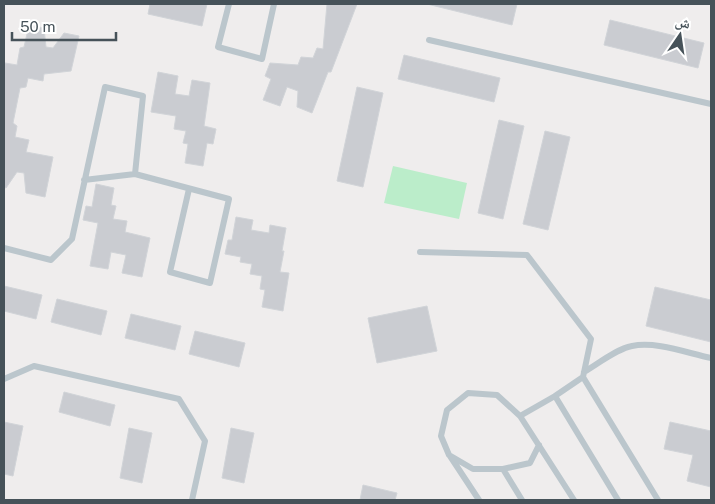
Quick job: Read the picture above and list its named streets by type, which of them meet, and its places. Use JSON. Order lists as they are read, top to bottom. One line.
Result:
{"scale_bar":"50 m","north":"top"}
